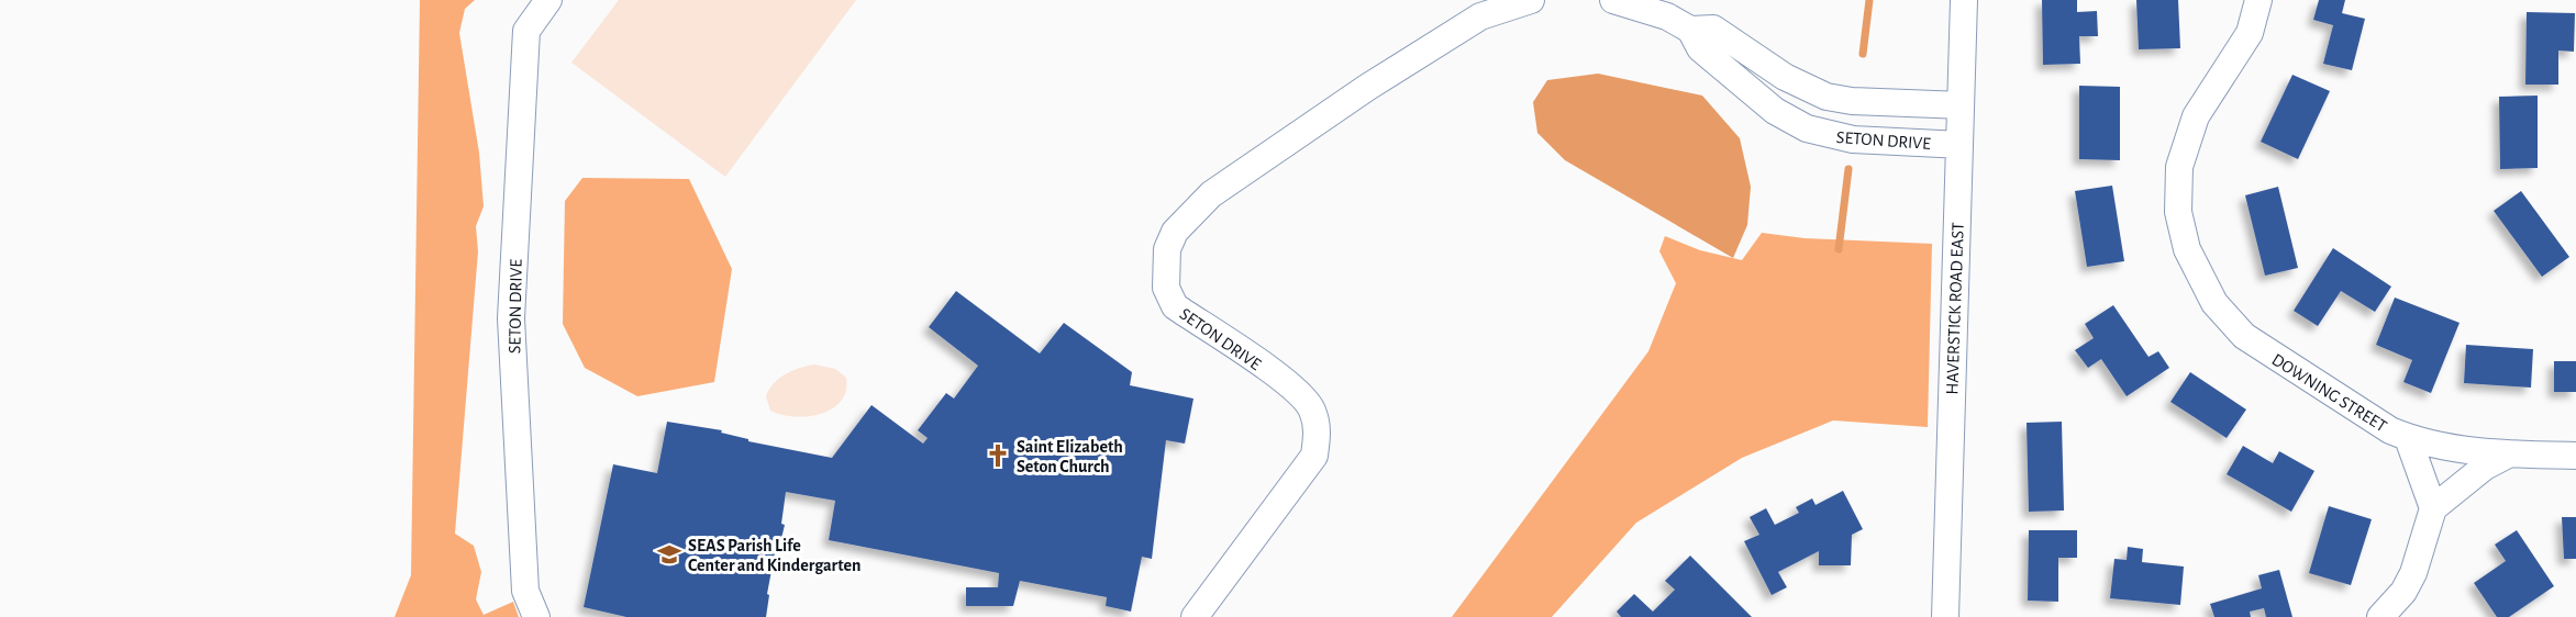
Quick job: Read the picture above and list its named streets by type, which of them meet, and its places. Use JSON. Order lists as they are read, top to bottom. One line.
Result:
{"streets":{"street":["SETON DRIVE","HAVERSTICK ROAD EAST","DOWNING STREET"]},"crossings":[["SETON DRIVE","HAVERSTICK ROAD EAST"]],"places":{"church":["Saint Elizabeth Seton Church"],"school or university":["SEAS Parish Life Center and Kindergarten"]}}
